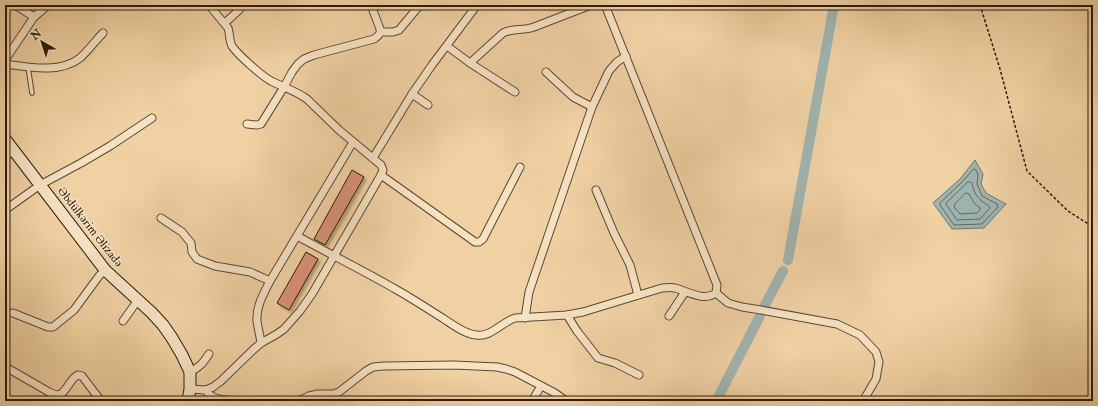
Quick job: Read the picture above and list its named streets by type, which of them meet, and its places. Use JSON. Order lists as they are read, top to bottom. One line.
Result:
{"streets":{"street":["Əbdülkərim Əlizadə"]},"north":"top left"}
